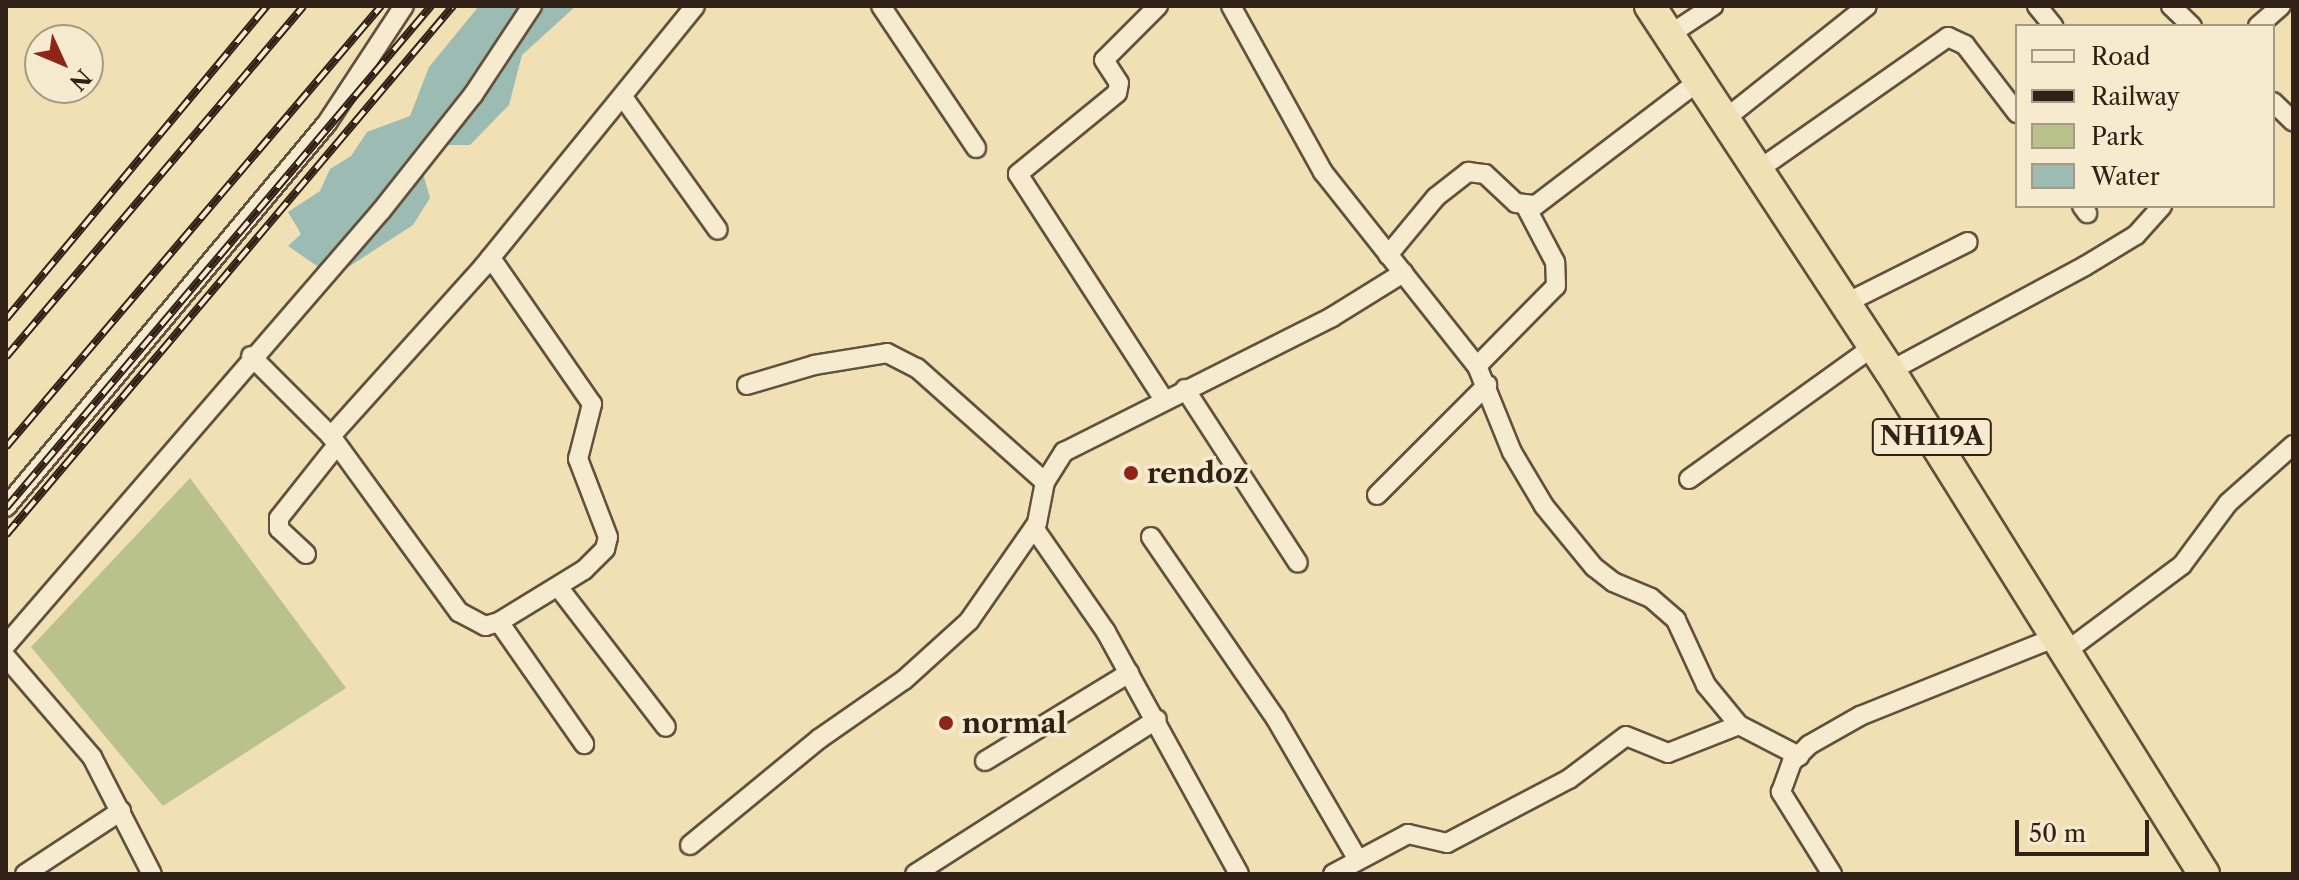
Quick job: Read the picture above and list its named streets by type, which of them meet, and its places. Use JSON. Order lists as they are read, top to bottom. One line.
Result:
{"streets":{"highway":["NH119A"]},"places":["rendoz","normal"],"legend":["Road","Railway","Park","Water"],"scale_bar":"50 m","north":"bottom right"}
